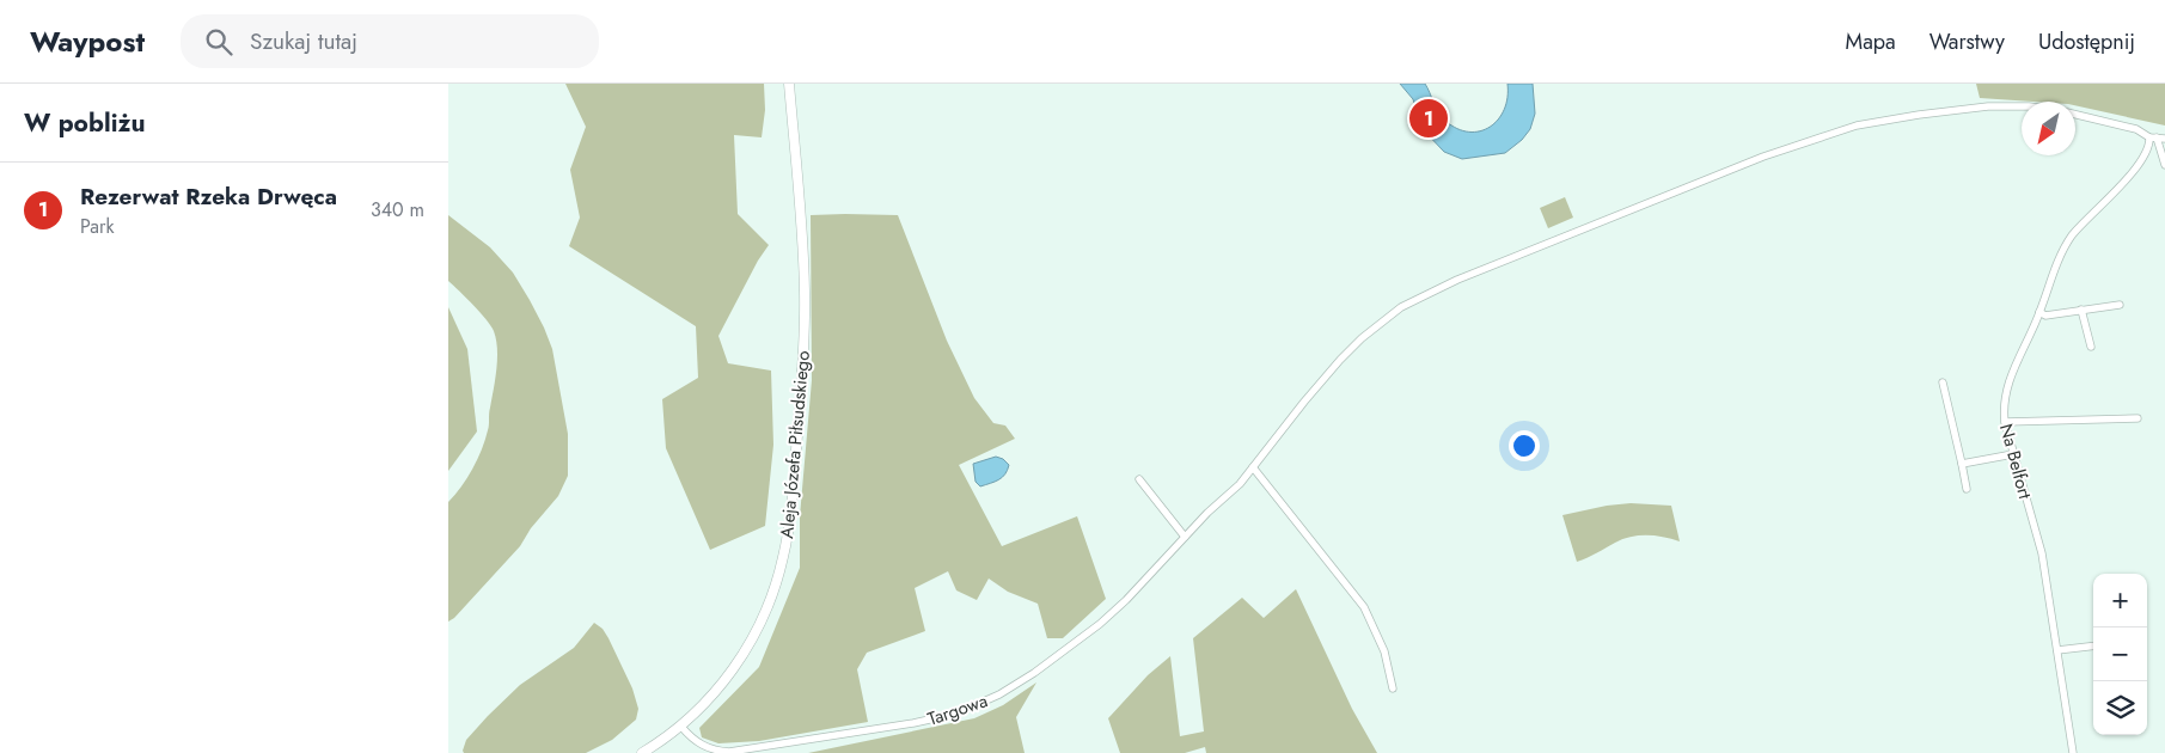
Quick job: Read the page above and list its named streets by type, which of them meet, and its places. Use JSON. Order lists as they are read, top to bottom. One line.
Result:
{"streets":{"main road":["Aleja Józefa Piłsudskiego"],"street":["Na Belfort","Targowa"]},"crossings":[["Aleja Józefa Piłsudskiego","Targowa"]],"north":"bottom left","page":{"header":"Waypost","search":"Szukaj tutaj","nav":["Mapa","Warstwy","Udostępnij"],"heading":"W pobliżu","pins":"1","list":[{"mark":"1","name":"Rezerwat Rzeka Drwęca","note":"Park","value":"340 m"}],"map_buttons":["+","−"]}}
